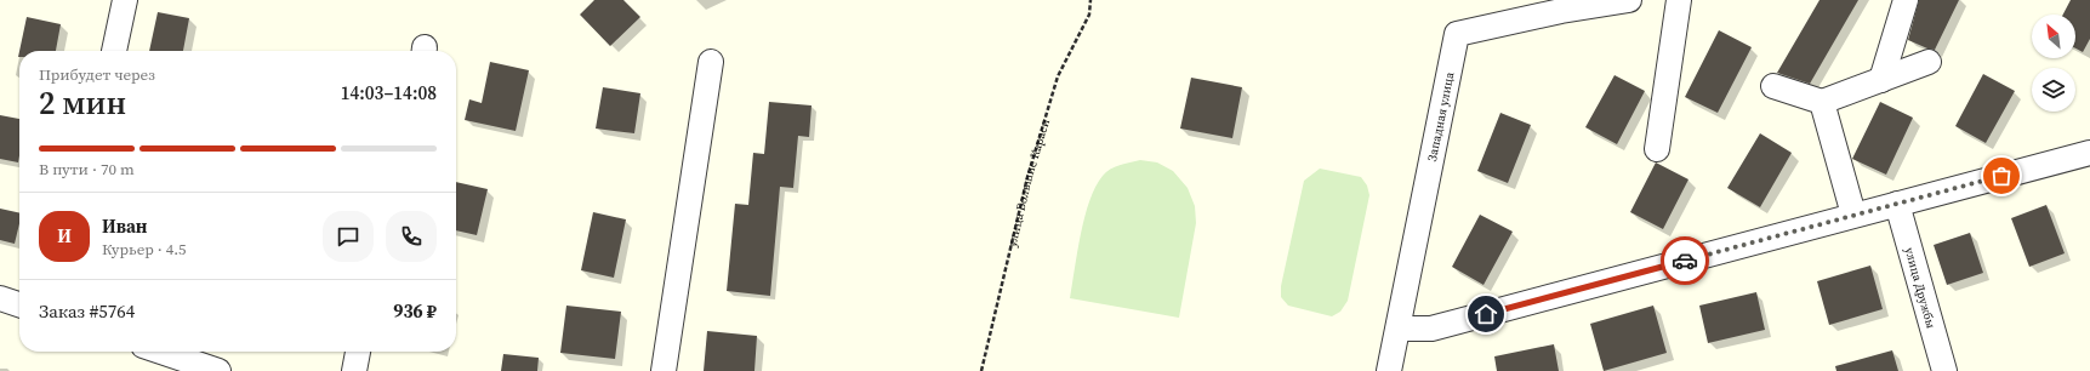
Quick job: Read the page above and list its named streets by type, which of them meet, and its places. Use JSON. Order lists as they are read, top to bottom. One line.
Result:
{"streets":{"street":["Западная улица","улица Дружбы"],"path":["улица Большие Караси"]},"north":"top left","page":{"heading":["2 мин","Прибудет через","14:03–14:08"],"panel":["Иван","Курьер · 4.5","Заказ #5764","936 ₽"],"bar":"В пути · 70 m","round":"И"}}
